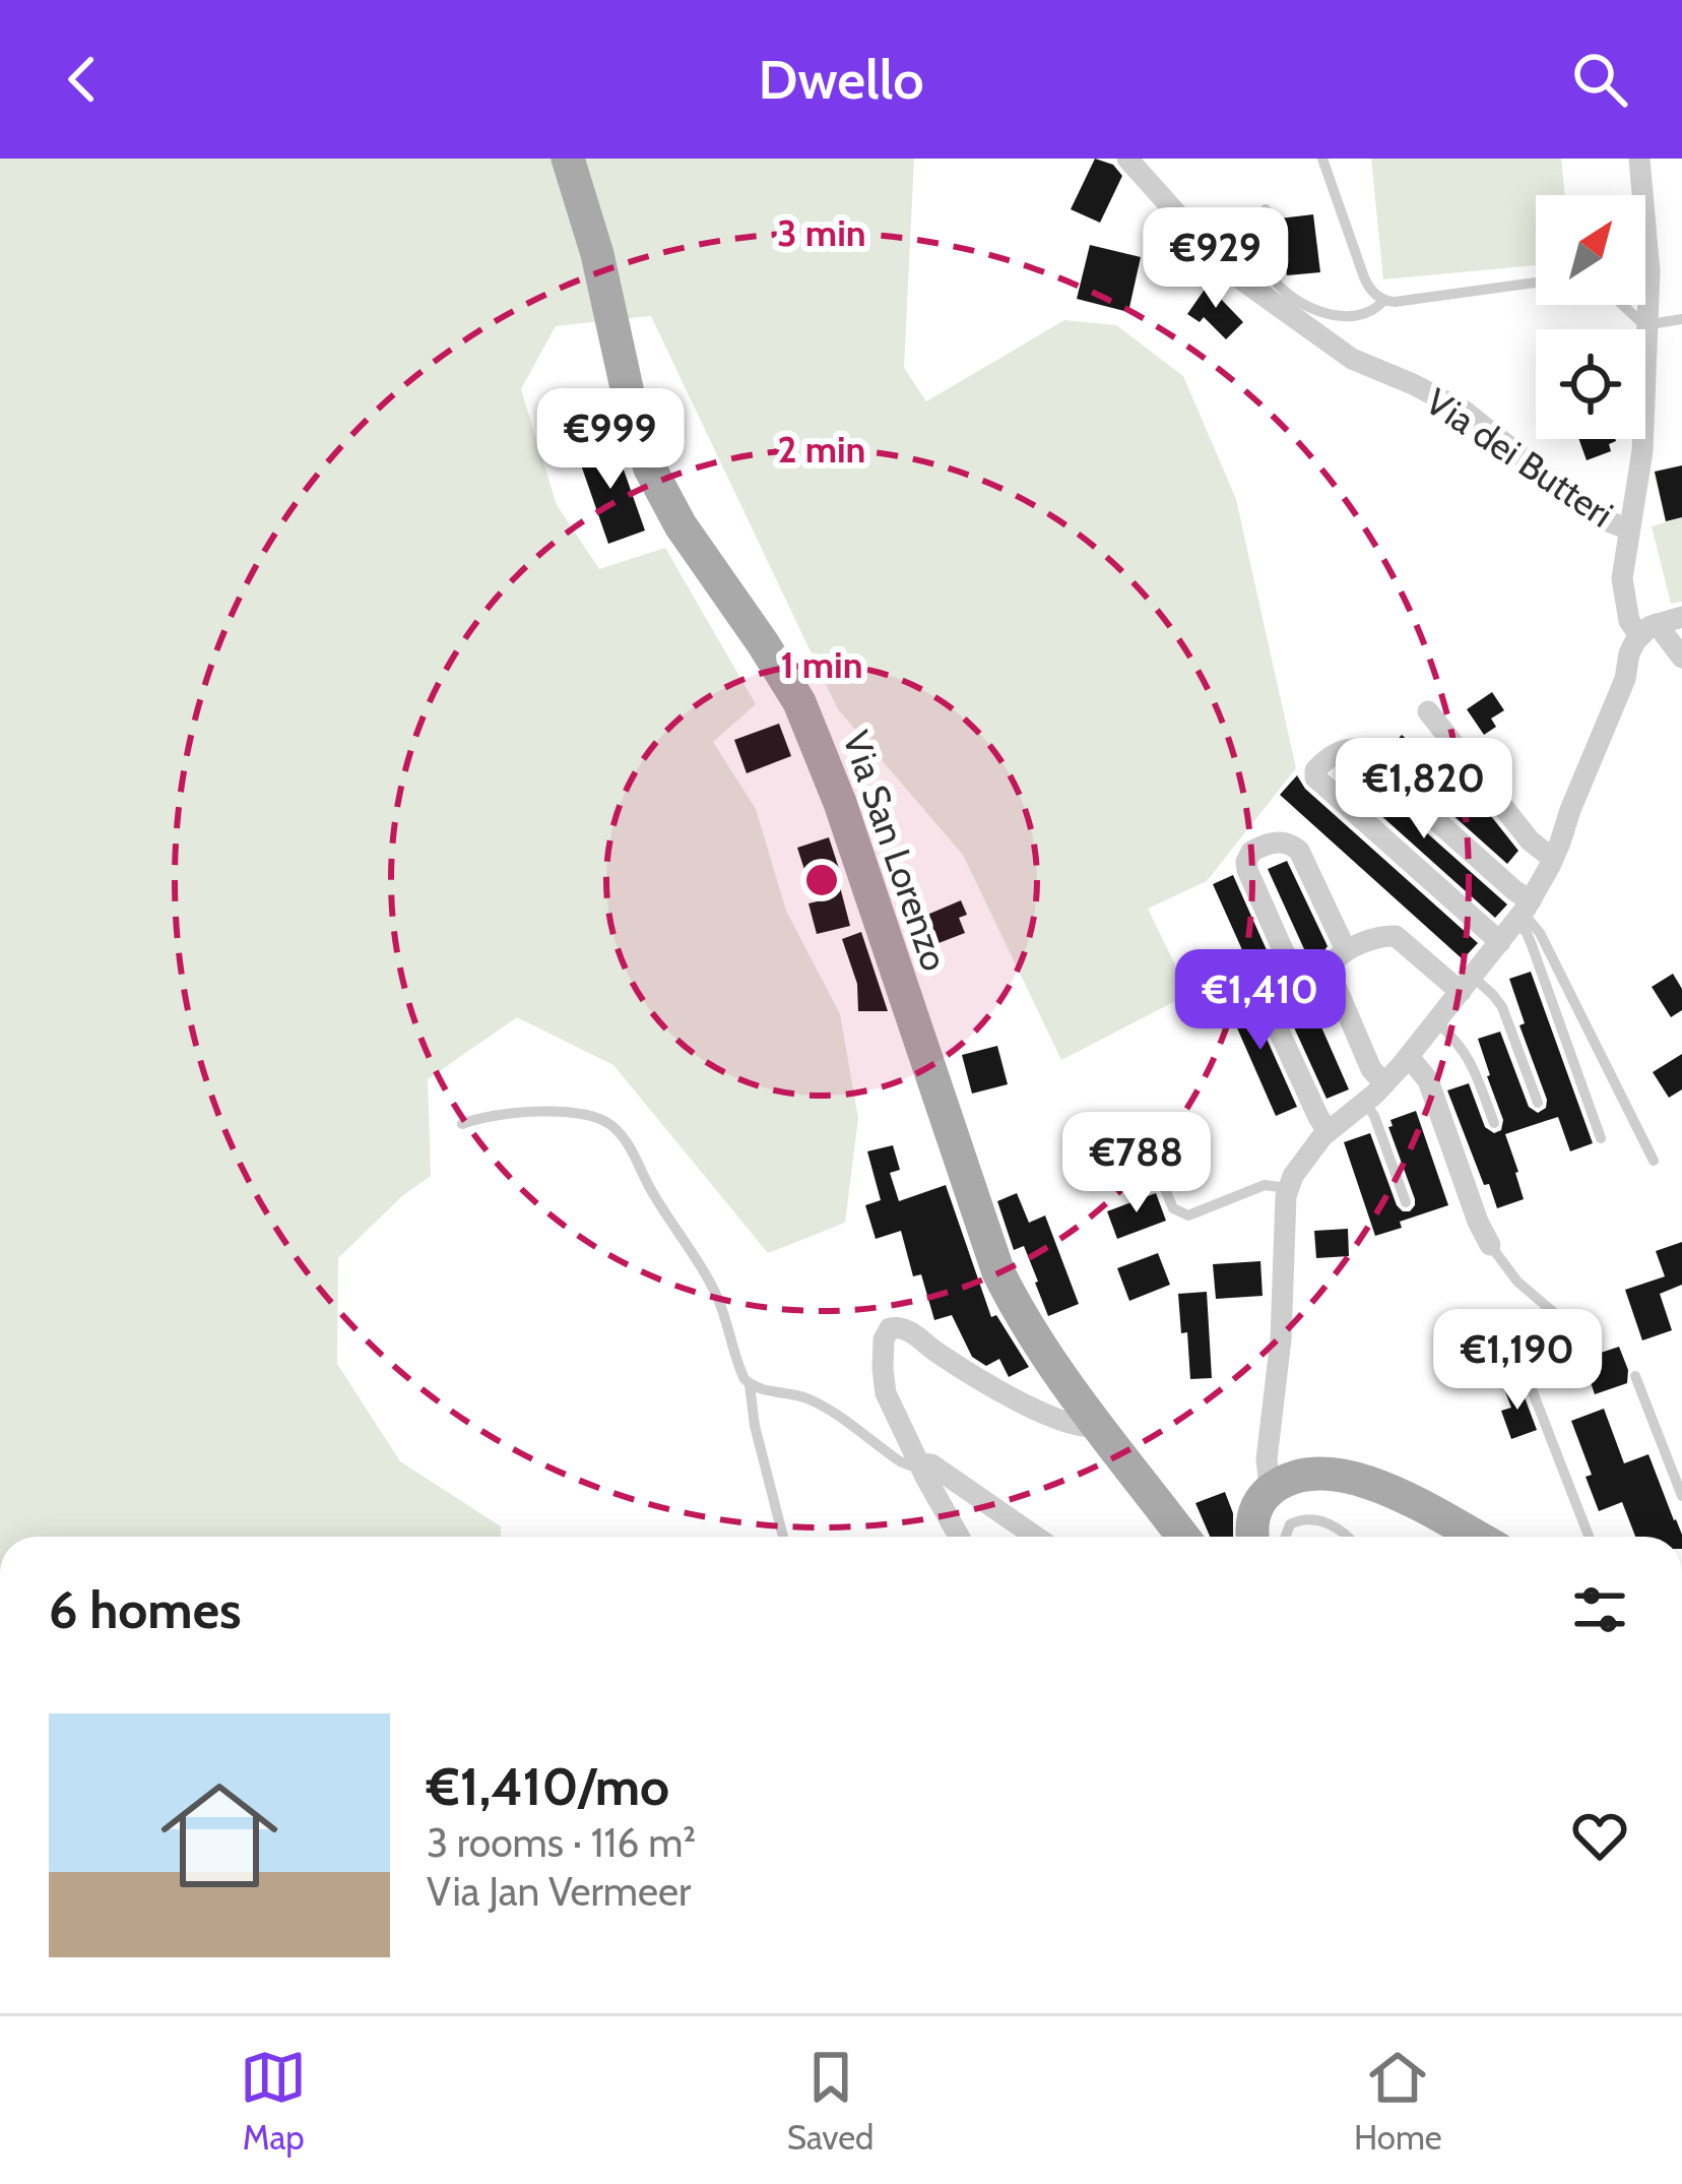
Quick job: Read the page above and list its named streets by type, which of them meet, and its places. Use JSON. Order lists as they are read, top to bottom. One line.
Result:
{"streets":{"main road":["Via San Lorenzo"],"street":["Via dei Butteri"]},"north":"top right","page":{"header":"Dwello","price":["€929","€999","€1,820","€1,410","€788","€1,190"],"heading":"6 homes","list":[{"name":"€1,410/mo","note":"3 rooms · 116 m² · Via Jan Vermeer"}],"tabs":["Map","Saved","Home"]},"rings":["3 min","2 min","1 min"]}
